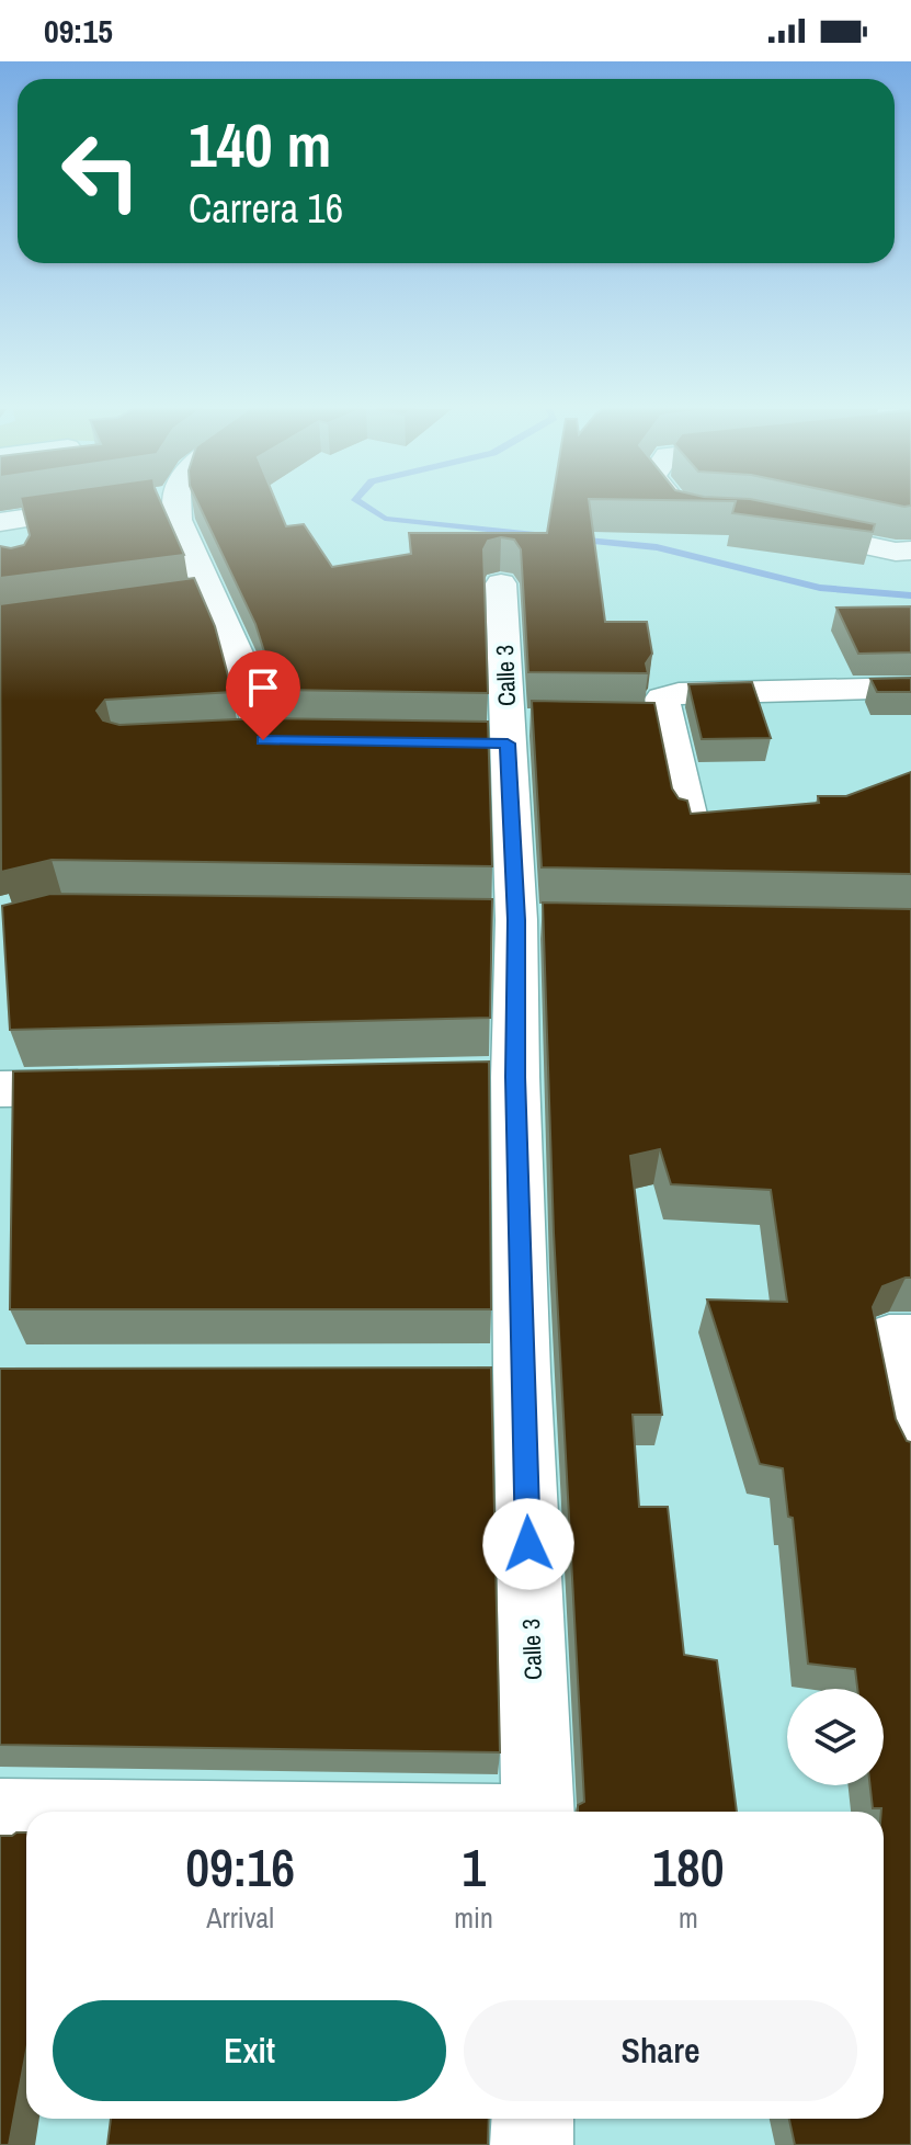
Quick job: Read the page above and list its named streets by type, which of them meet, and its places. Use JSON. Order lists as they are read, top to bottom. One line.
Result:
{"streets":{"street":["Calle 3"]},"page":{"status":"09:15","turn":["140 m","Carrera 16"],"eta":["09:16","Arrival","1","min","180","m"],"buttons":["Exit","Share"]}}
